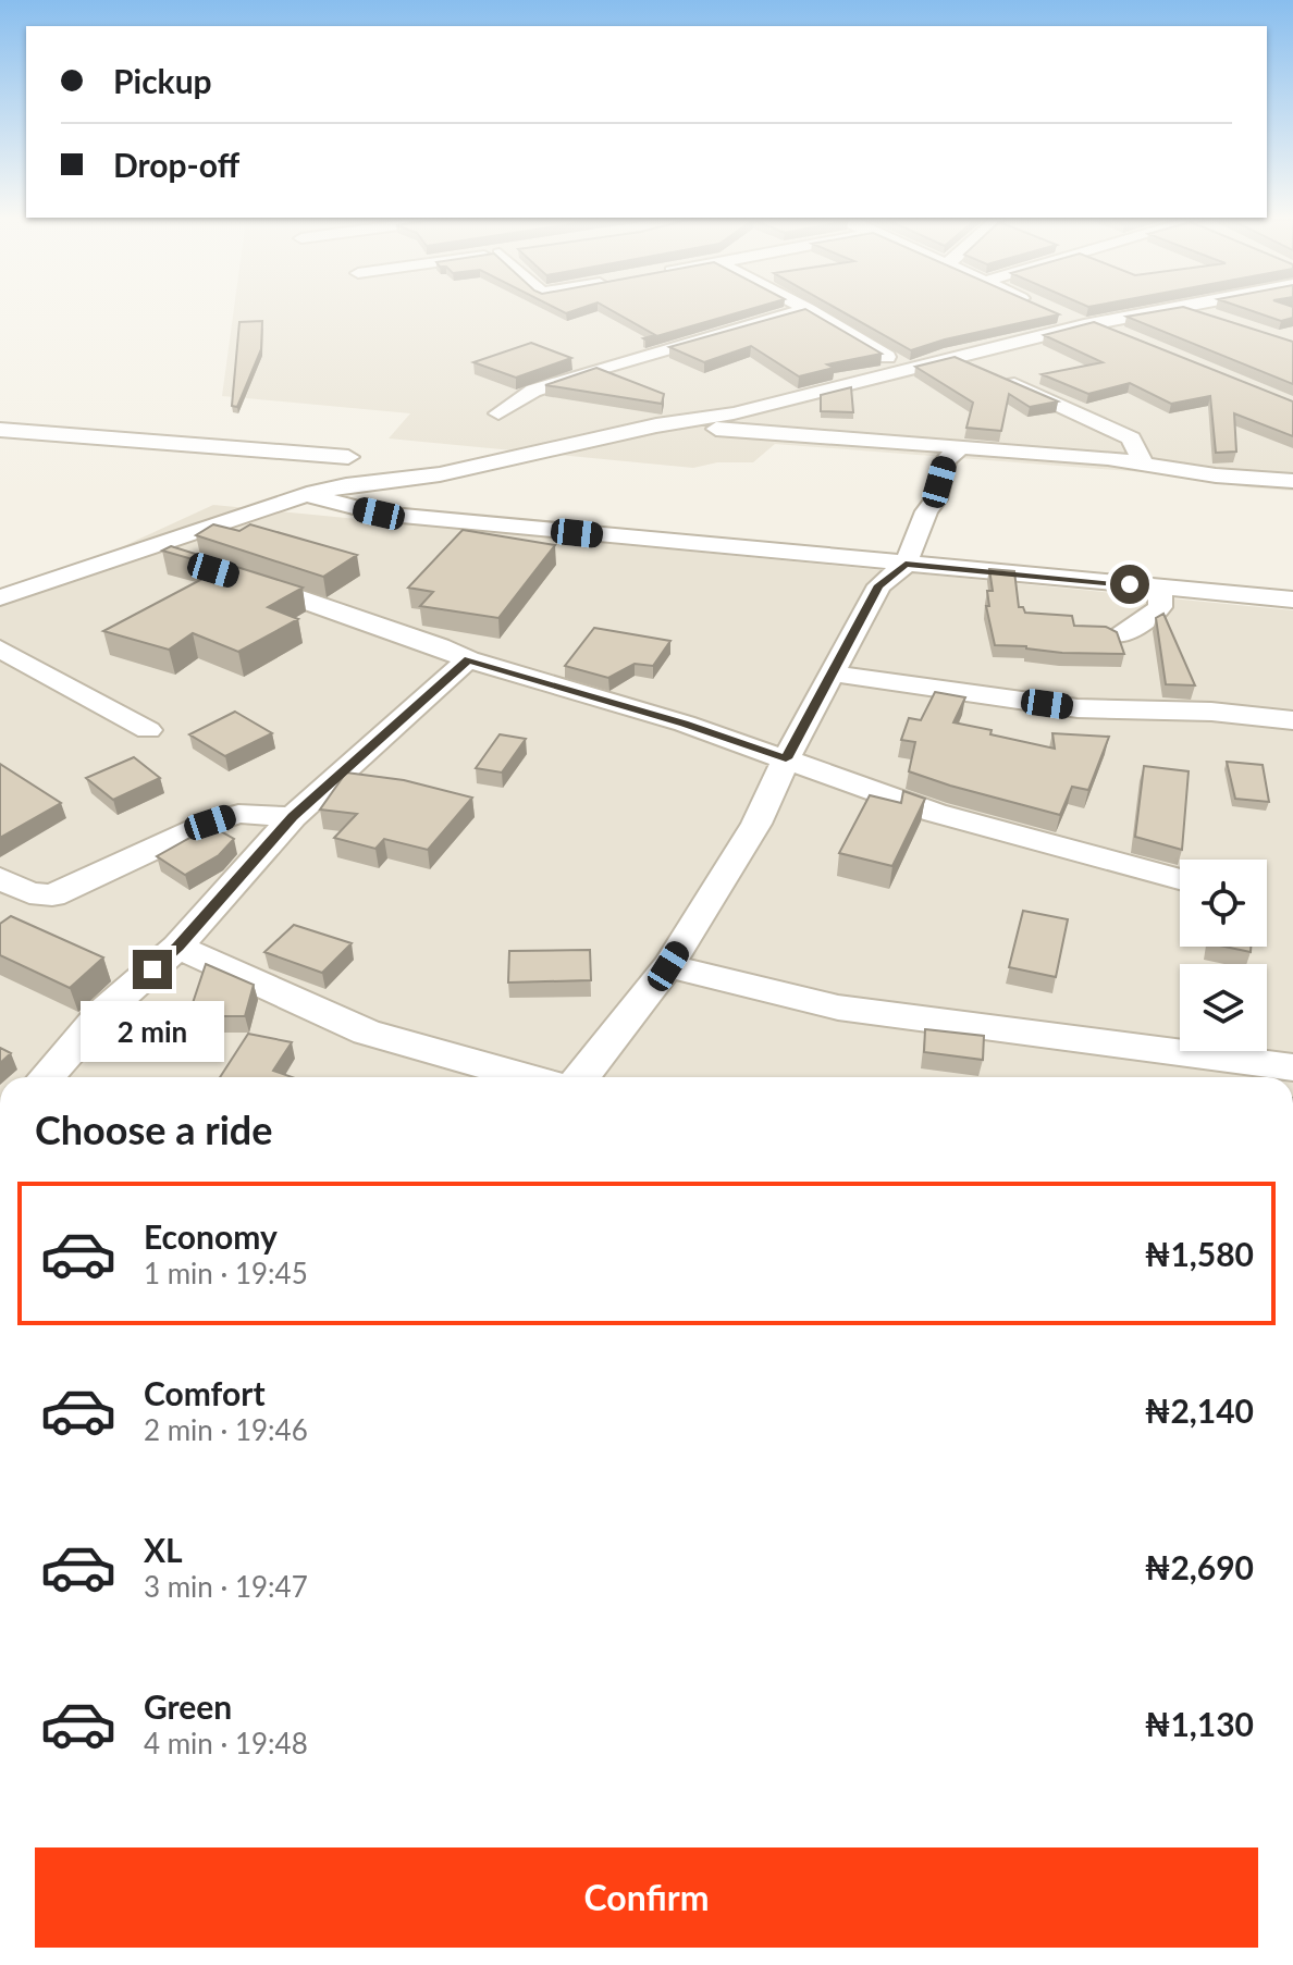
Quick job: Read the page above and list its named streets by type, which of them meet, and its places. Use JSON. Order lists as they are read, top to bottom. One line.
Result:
{"page":{"banner":["Pickup","Drop-off"],"bubble":"2 min","heading":"Choose a ride","list":[{"name":"Economy","note":"1 min · 19:45","value":"₦1,580"},{"name":"Comfort","note":"2 min · 19:46","value":"₦2,140"},{"name":"XL","note":"3 min · 19:47","value":"₦2,690"},{"name":"Green","note":"4 min · 19:48","value":"₦1,130"}],"buttons":"Confirm"}}
